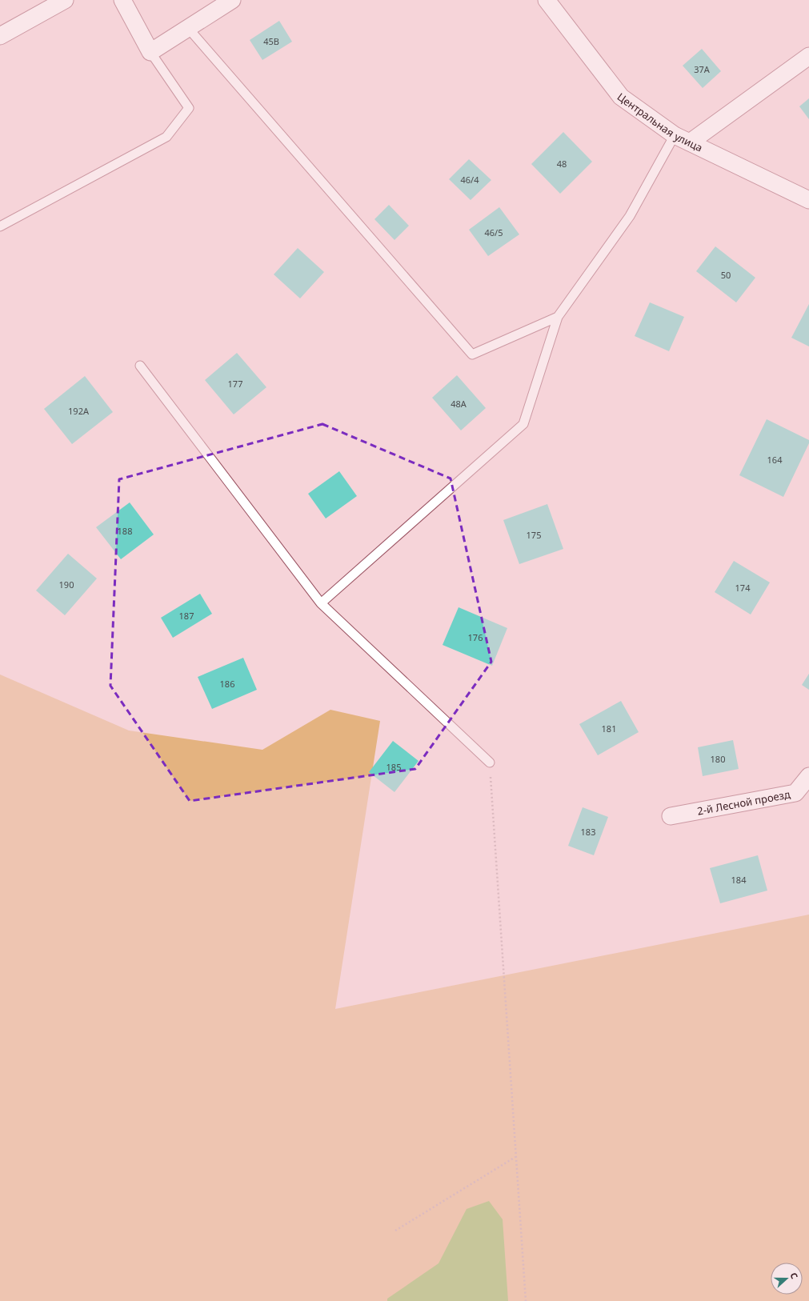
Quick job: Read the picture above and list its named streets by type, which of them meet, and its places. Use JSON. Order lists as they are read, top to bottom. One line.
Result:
{"streets":{"street":["Центральная улица","2-й Лесной проезд"]},"house_numbers":["45В","37А","48","46/4","46/5","50","177","48А","192А","164","188","175","190","174","187","176","186","181","180","185","183","184"],"north":"right"}
